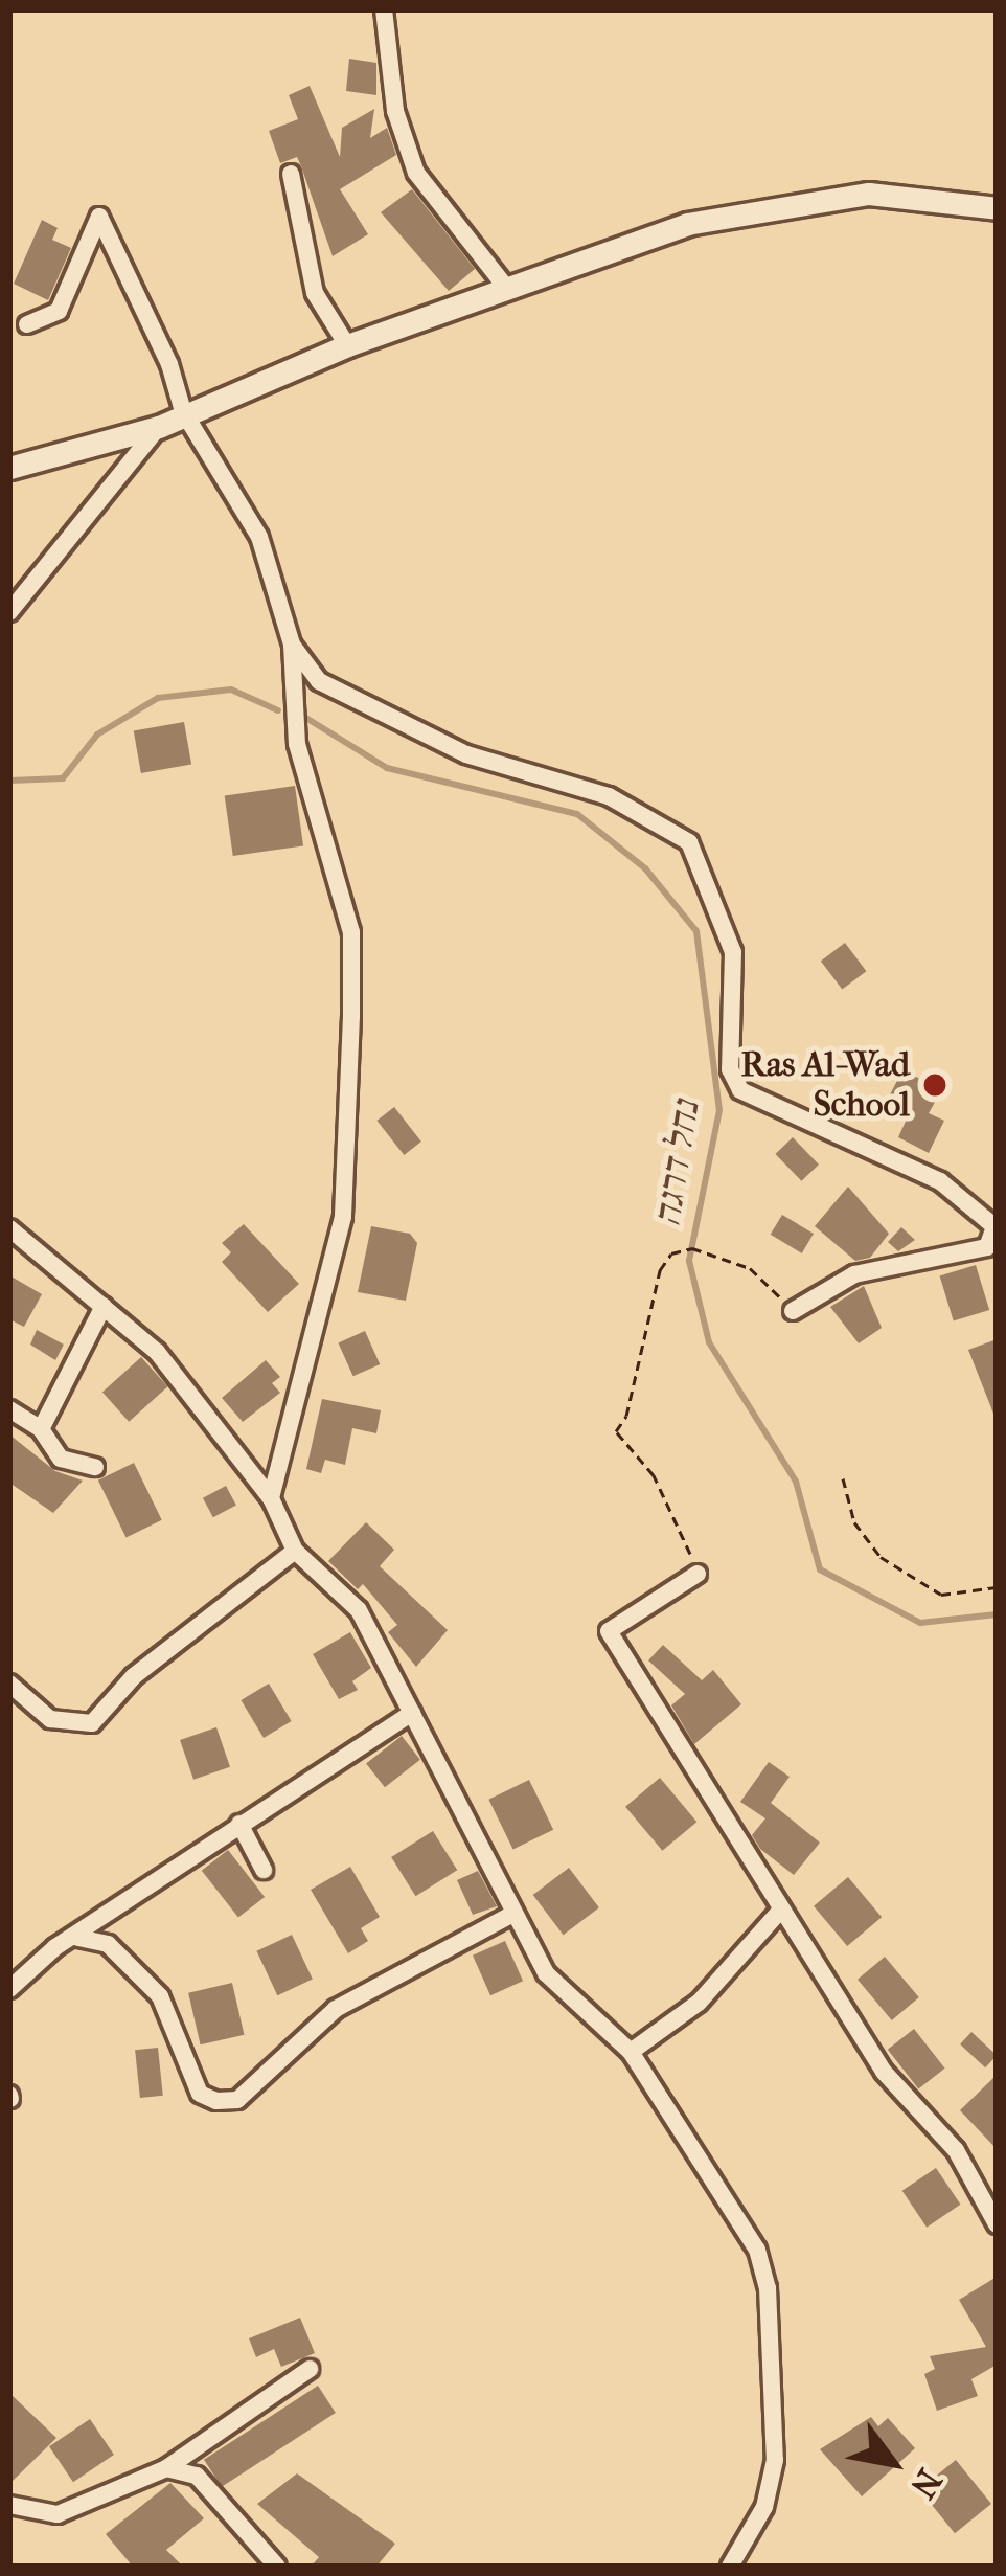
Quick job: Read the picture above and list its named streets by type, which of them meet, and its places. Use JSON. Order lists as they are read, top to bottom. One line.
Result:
{"water":["נחל דרגה"],"places":["Ras Al-Wad School"],"north":"bottom right"}
